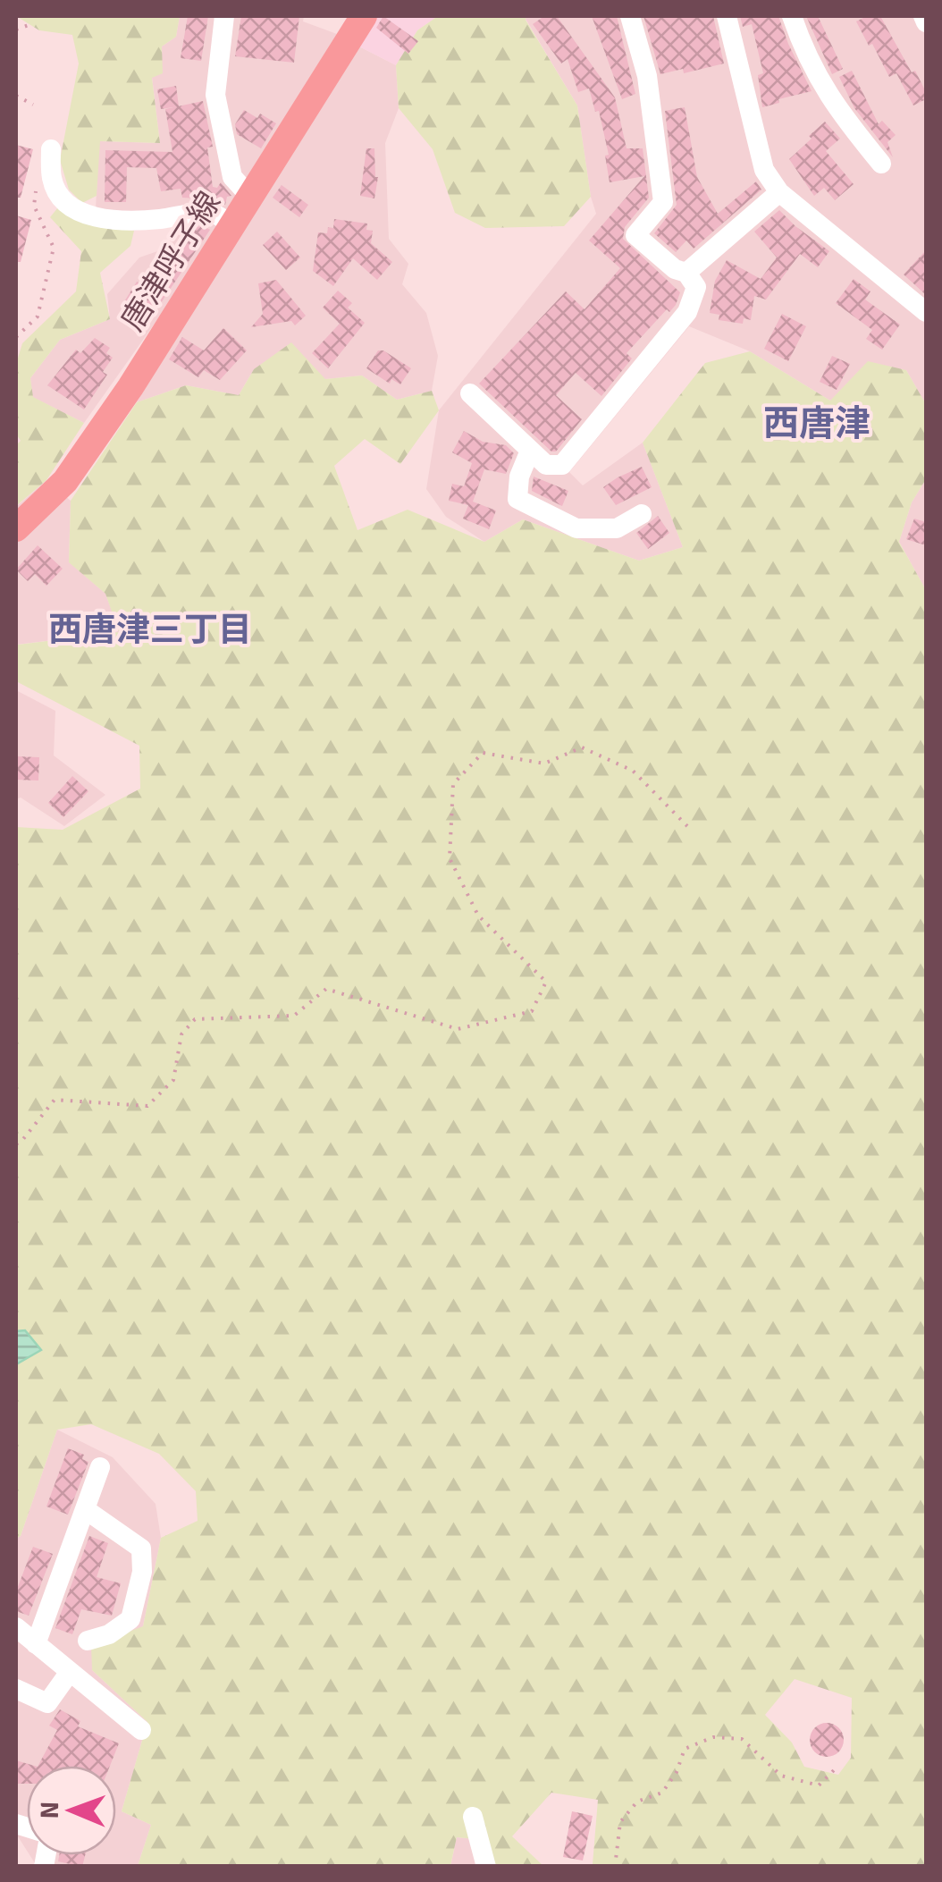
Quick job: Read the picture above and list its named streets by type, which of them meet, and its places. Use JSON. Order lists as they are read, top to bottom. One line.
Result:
{"streets":{"main road":["唐津呼子線"]},"districts":["西唐津","西唐津三丁目"],"north":"left"}
